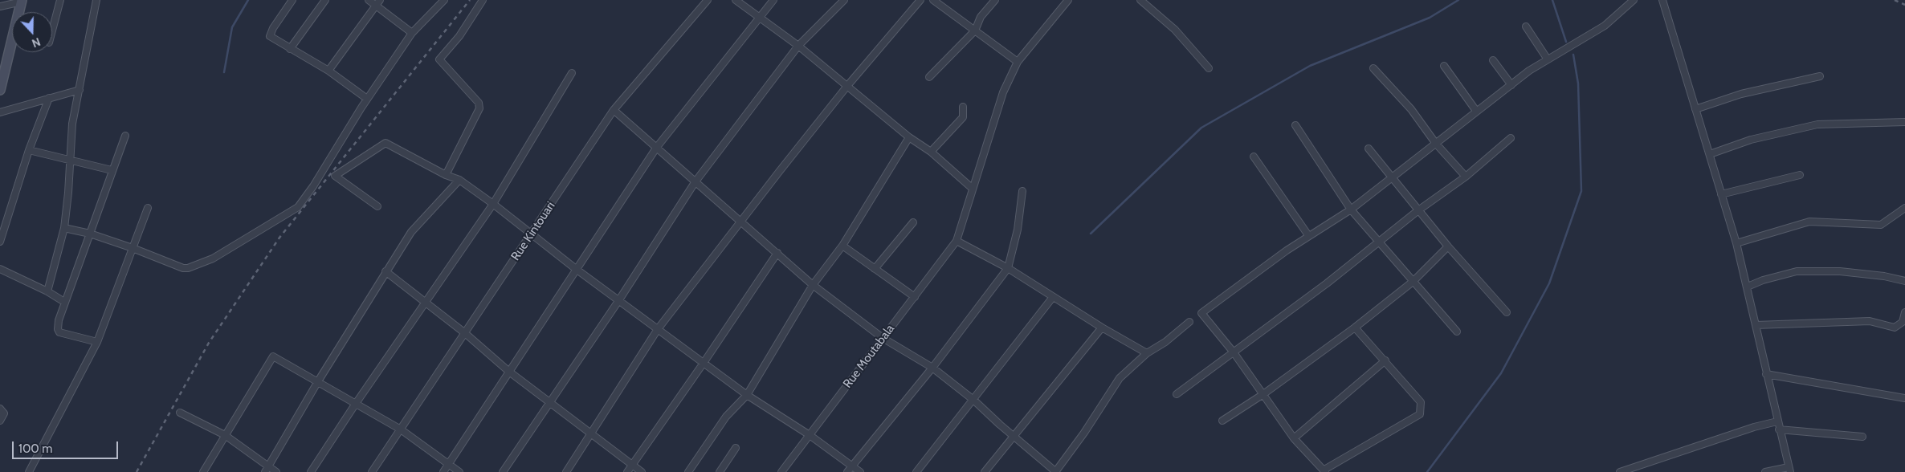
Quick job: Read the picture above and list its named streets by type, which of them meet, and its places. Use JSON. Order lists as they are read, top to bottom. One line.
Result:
{"streets":{"street":["Rue Kintouari","Rue Moutabala"]},"scale_bar":"100 m","north":"bottom"}
